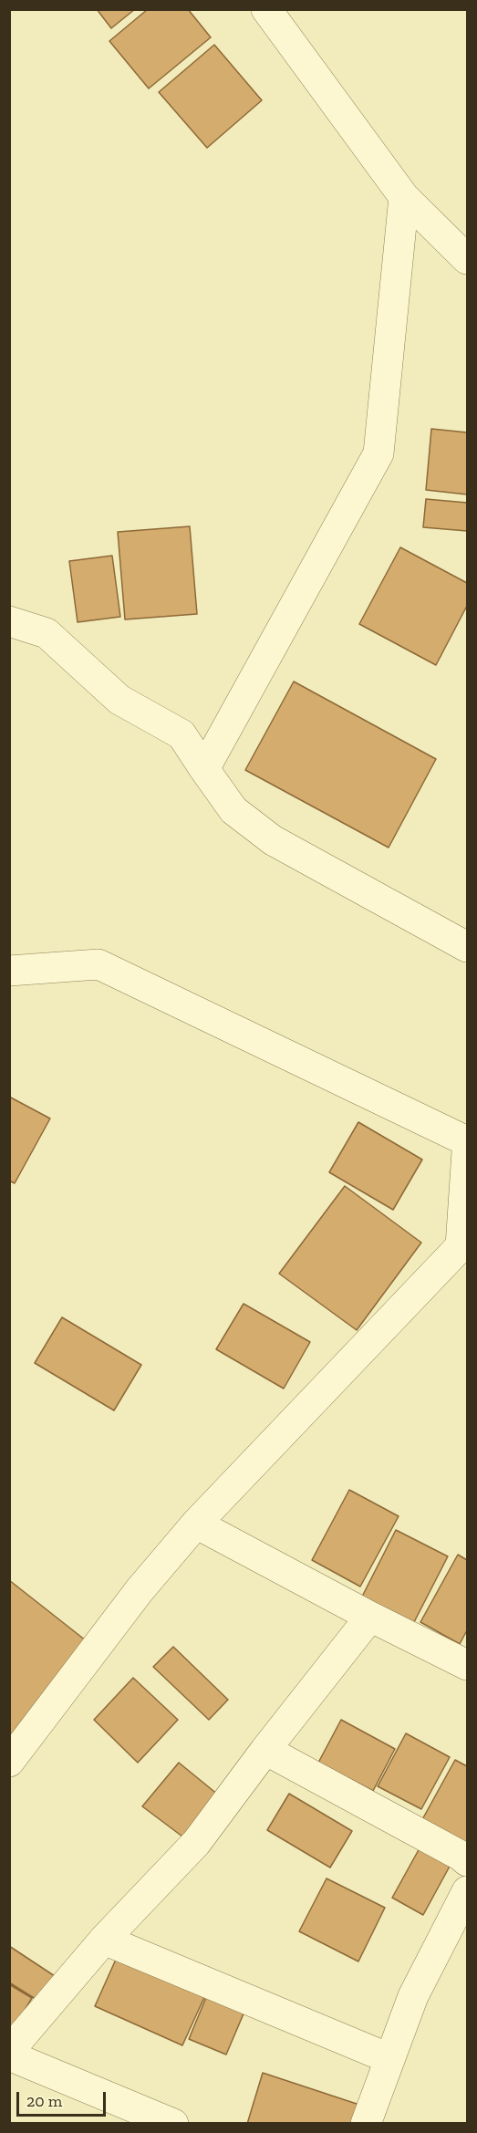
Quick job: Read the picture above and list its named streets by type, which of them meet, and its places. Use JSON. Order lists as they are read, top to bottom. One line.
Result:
{"scale_bar":"20 m"}
